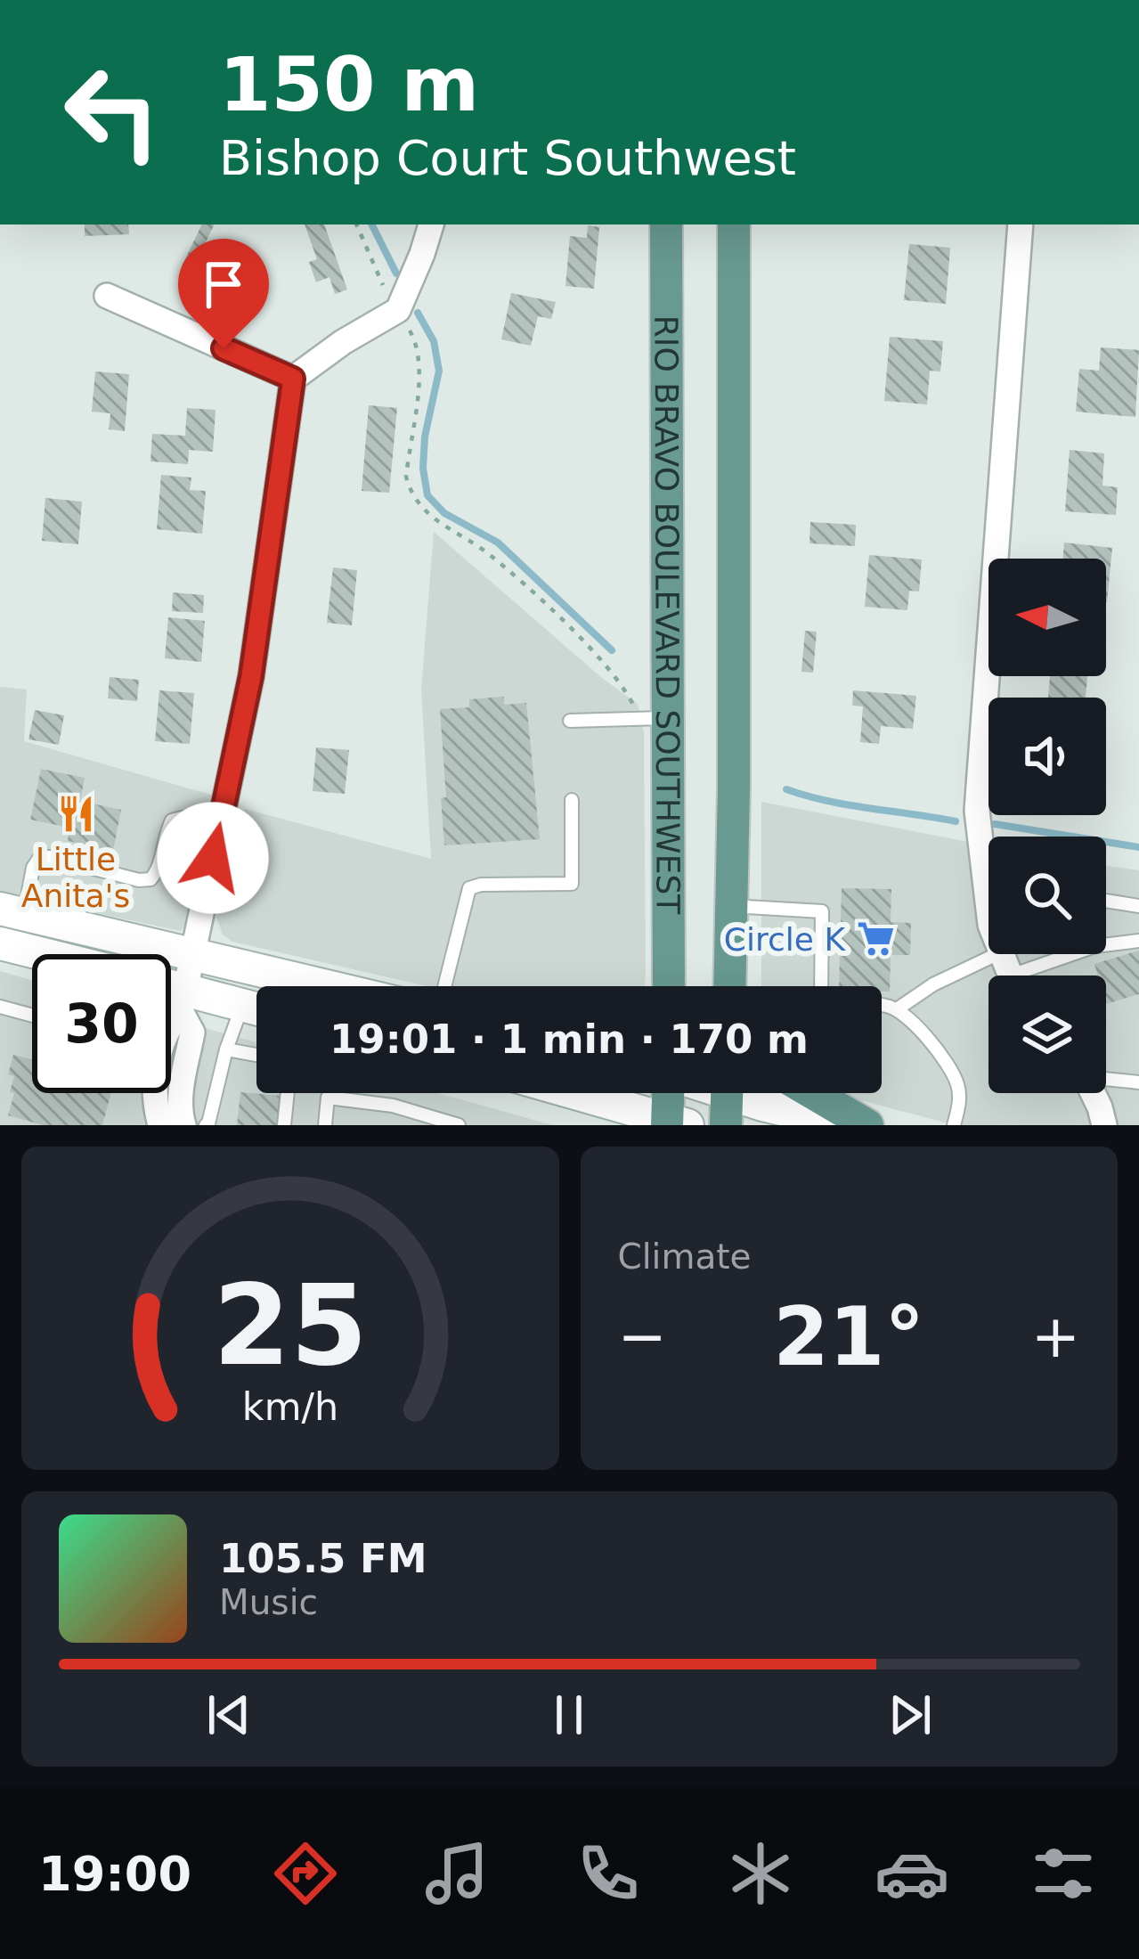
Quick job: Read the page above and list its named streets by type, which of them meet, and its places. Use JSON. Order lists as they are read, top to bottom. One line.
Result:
{"streets":{"main road":["RIO BRAVO BOULEVARD SOUTHWEST"]},"places":{"restaurant":["Little Anita's"],"supermarket":["Circle K"]},"north":"left","page":{"turn":["150 m","Bishop Court Southwest"],"limit":"30","trip":"19:01 · 1 min · 170 m","tile":"Climate","heat":["−","21°","+"],"song":["105.5 FM","Music"],"tabs":"19:00","gauge":["25","km/h"]}}
